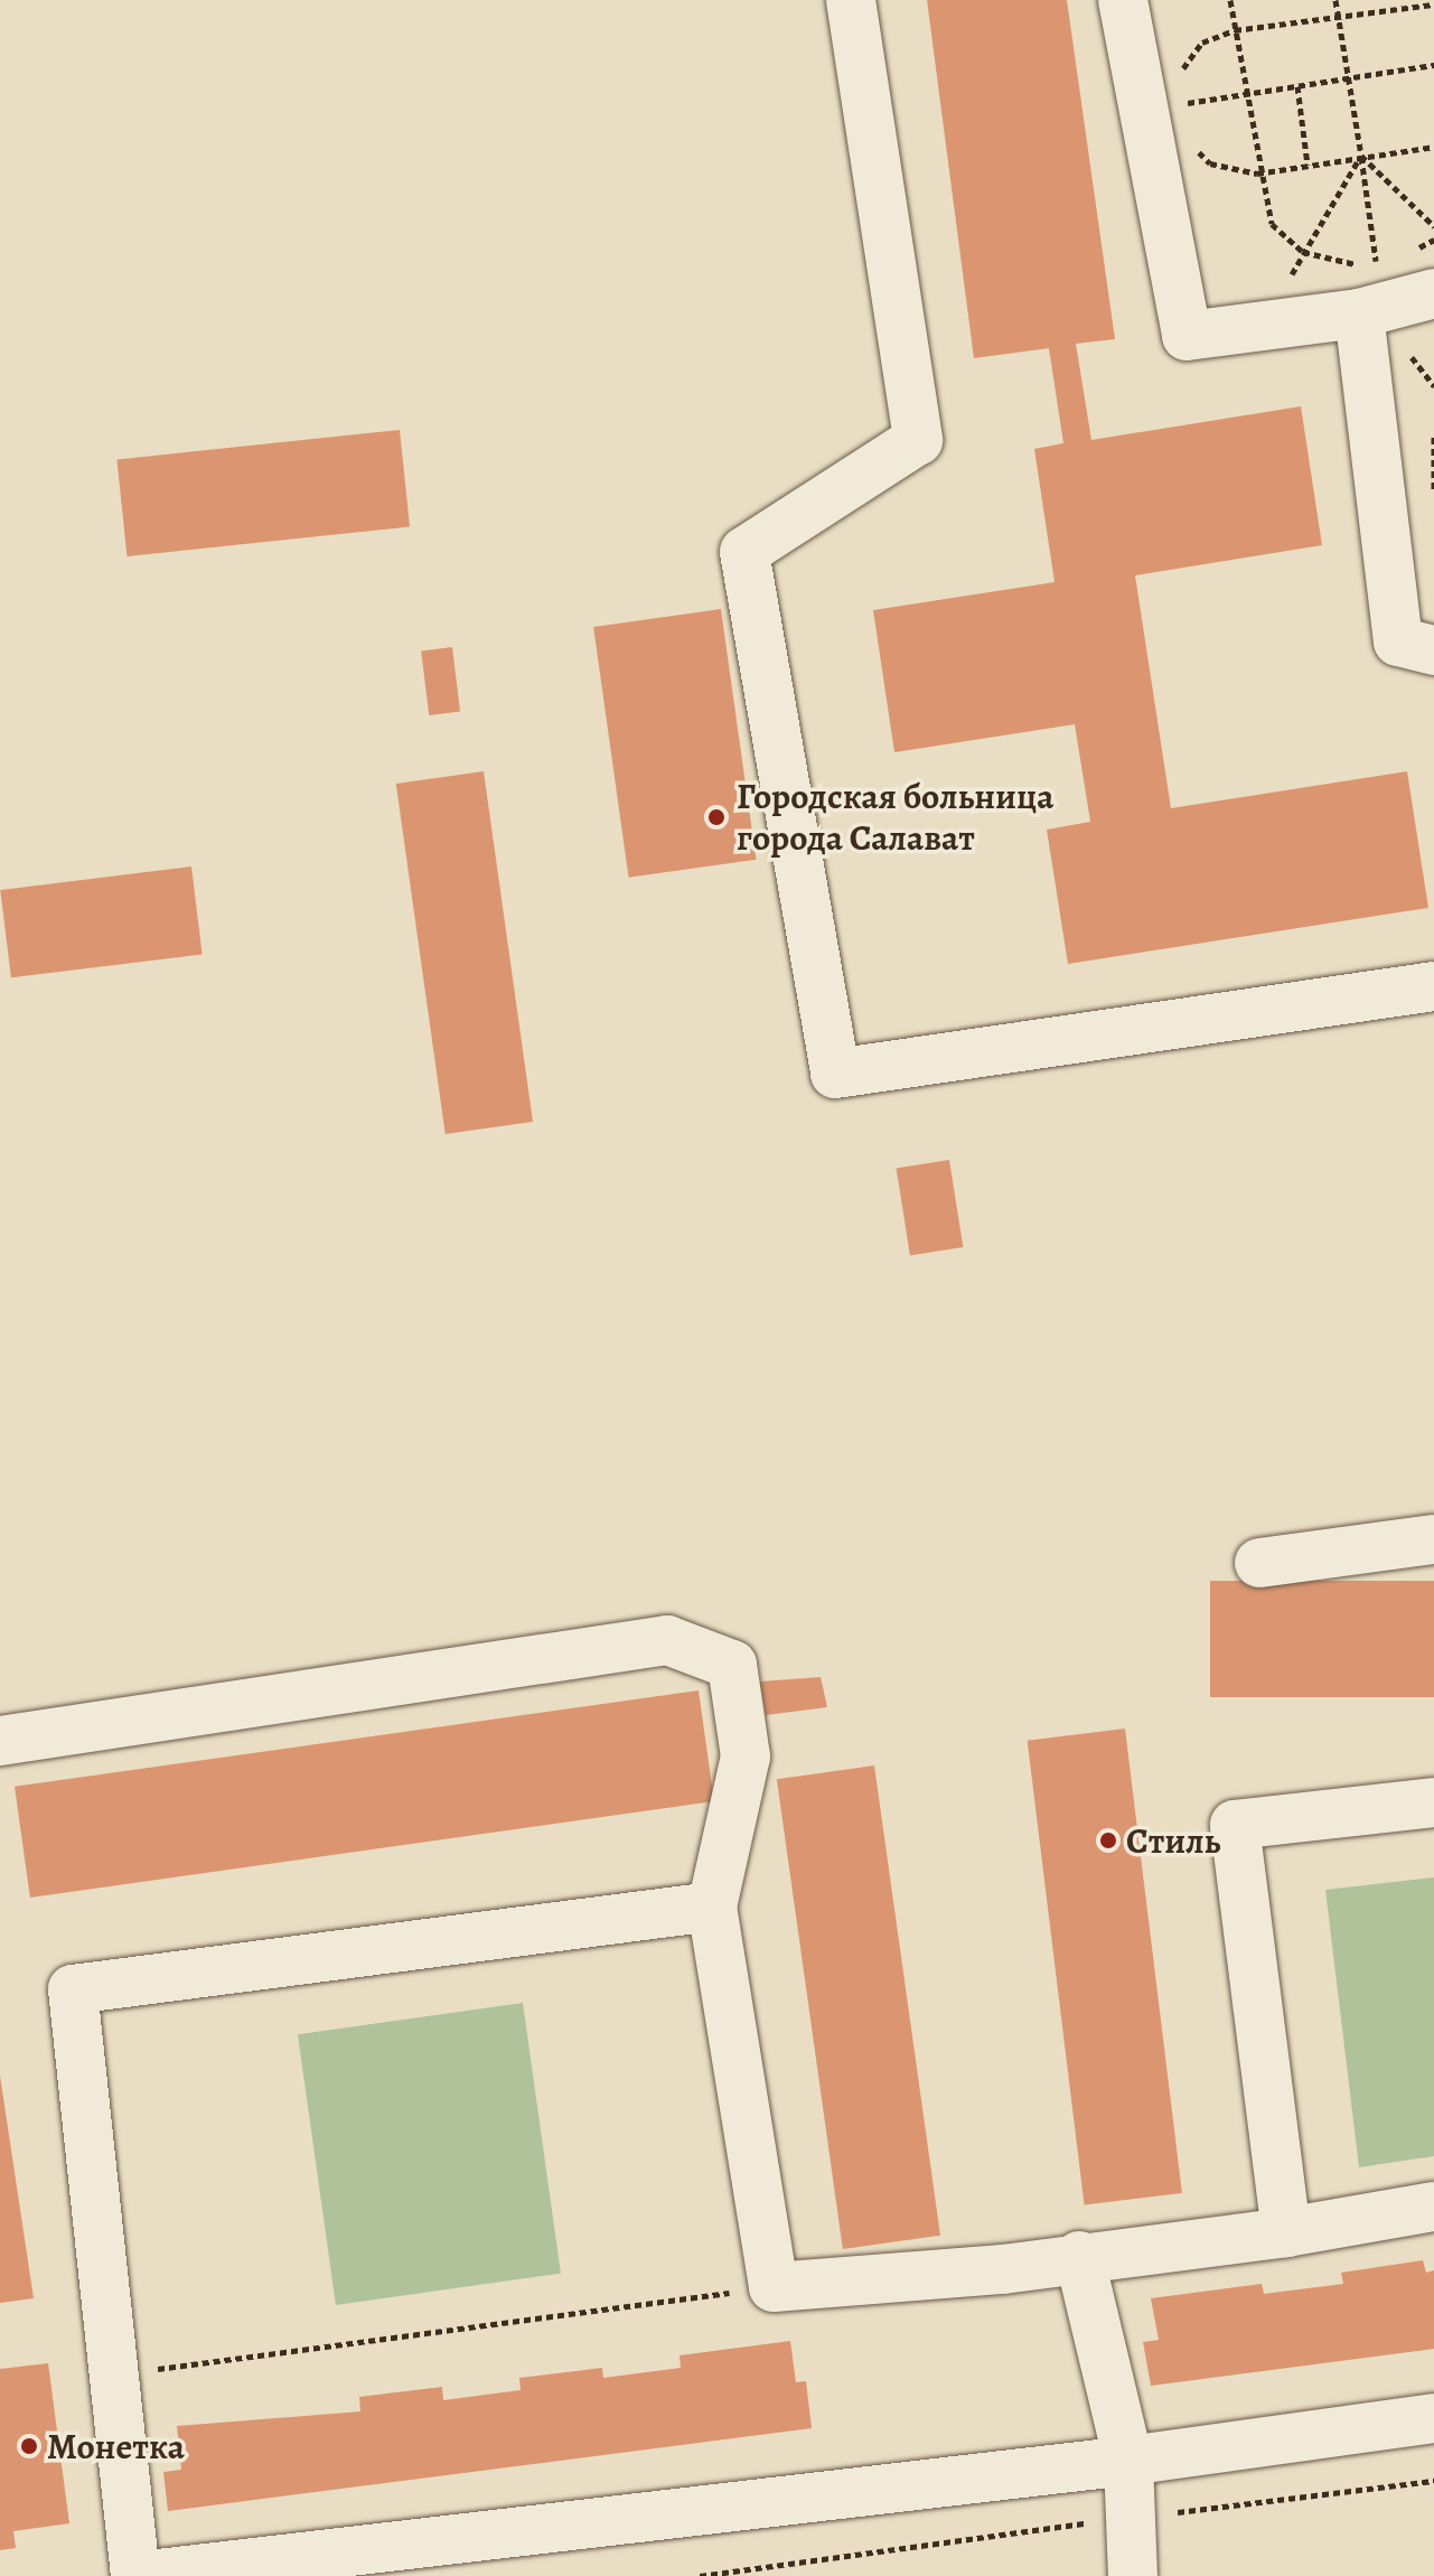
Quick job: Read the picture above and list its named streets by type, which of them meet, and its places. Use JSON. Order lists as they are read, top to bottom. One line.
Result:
{"places":["Городская больница города Салават","Стиль","Монетка"]}
